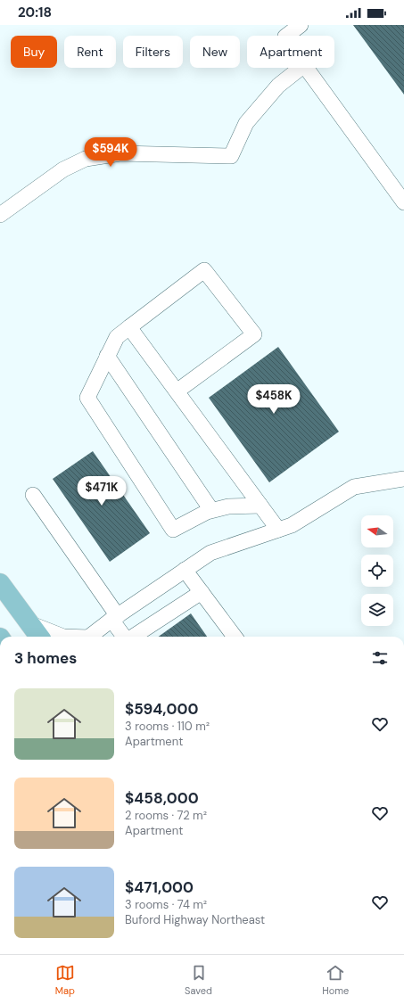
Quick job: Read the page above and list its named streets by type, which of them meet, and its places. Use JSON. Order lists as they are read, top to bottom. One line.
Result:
{"north":"left","page":{"status":"20:18","chip":["Buy","Rent","Filters","New","Apartment"],"price":["$594K","$458K","$471K"],"heading":"3 homes","list":[{"name":"$594,000","note":"3 rooms · 110 m² · Apartment"},{"name":"$458,000","note":"2 rooms · 72 m² · Apartment"},{"name":"$471,000","note":"3 rooms · 74 m² · Buford Highway Northeast"}],"tabs":["Map","Saved","Home"]}}
